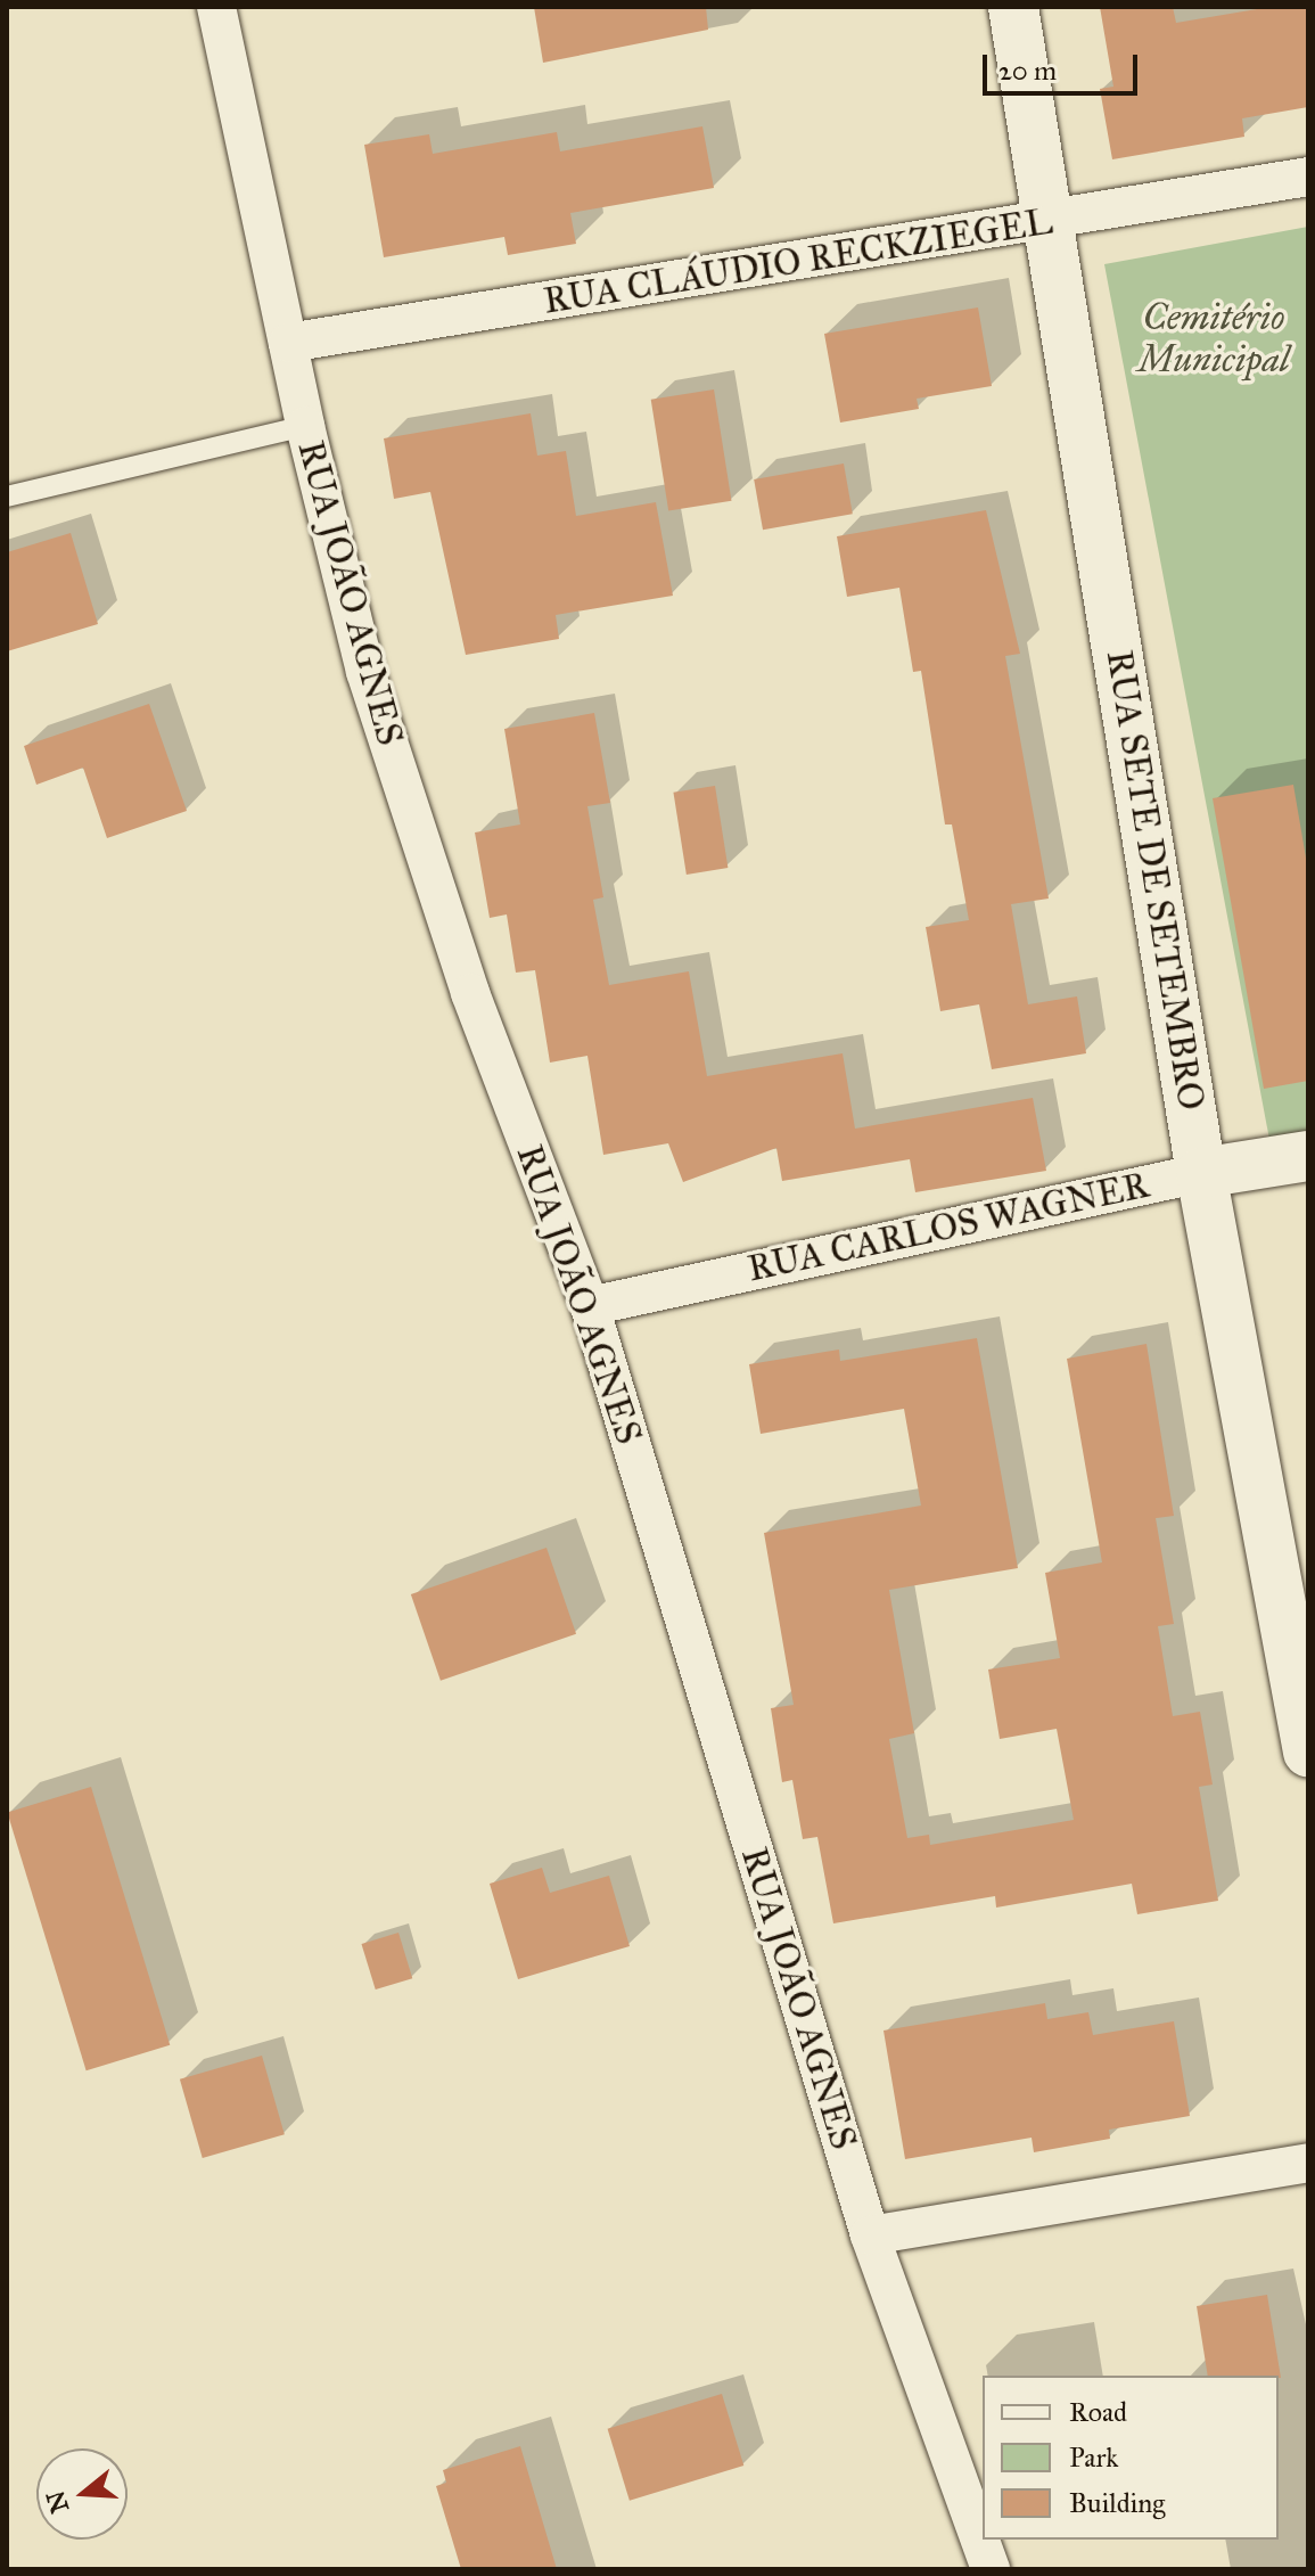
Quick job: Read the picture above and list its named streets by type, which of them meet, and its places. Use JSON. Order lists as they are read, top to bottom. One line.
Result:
{"streets":{"street":["RUA CLÁUDIO RECKZIEGEL","RUA JOÃO AGNES","RUA SETE DE SETEMBRO","RUA CARLOS WAGNER"]},"crossings":[["RUA CLÁUDIO RECKZIEGEL","RUA JOÃO AGNES"],["RUA CLÁUDIO RECKZIEGEL","RUA SETE DE SETEMBRO"],["RUA JOÃO AGNES","RUA CARLOS WAGNER"],["RUA SETE DE SETEMBRO","RUA CARLOS WAGNER"]],"parks":["Cemitério Municipal"],"legend":["Road","Park","Building"],"scale_bar":"20 m","north":"left"}
